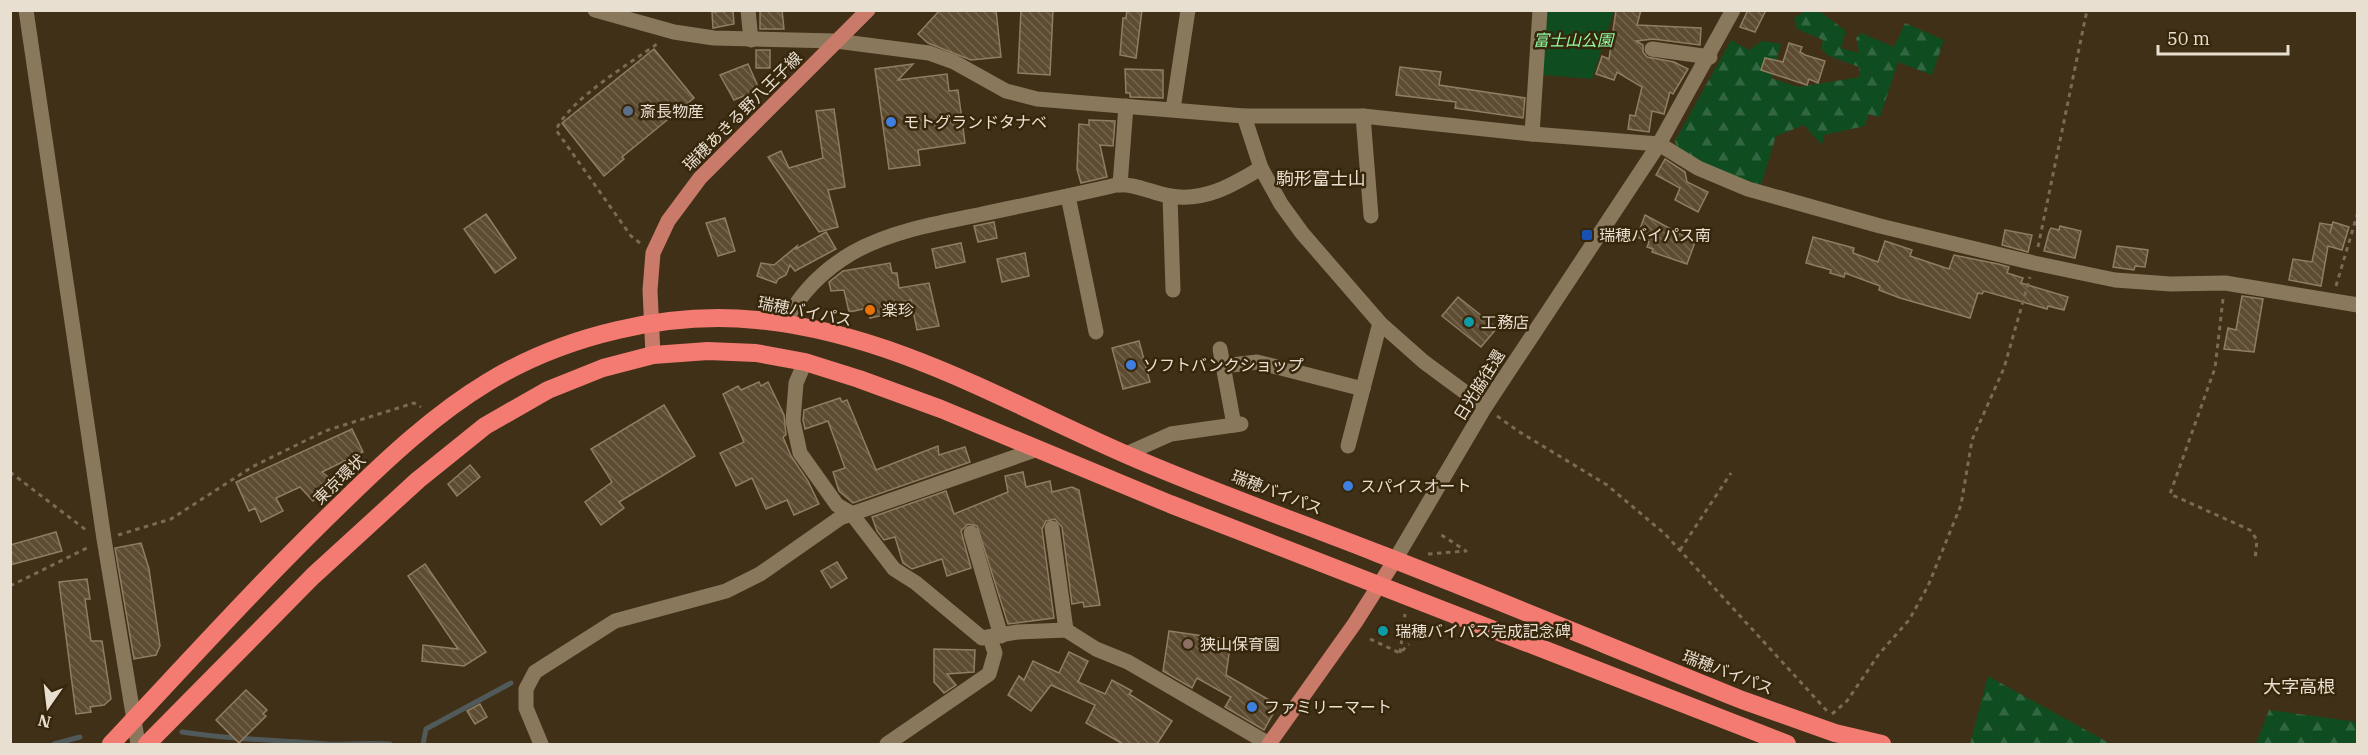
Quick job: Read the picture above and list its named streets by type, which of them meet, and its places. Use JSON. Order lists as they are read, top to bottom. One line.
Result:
{"streets":{"highway":["瑞穂バイパス","東京環状"],"main road":["瑞穂あきる野八王子線","日光脇往還"]},"crossings":[["瑞穂あきる野八王子線","瑞穂バイパス"],["瑞穂あきる野八王子線","東京環状"],["瑞穂バイパス","日光脇往還"],["瑞穂バイパス","東京環状"]],"districts":["駒形富士山","大字高根"],"parks":["富士山公園"],"places":{"other":["斎長物産","モトグランドタナベ","楽珍","工務店","ソフトバンクショップ","スパイスオート","瑞穂バイパス完成記念碑","狭山保育園","ファミリーマート"],"transit":["瑞穂バイパス南"]},"scale_bar":"50 m","north":"bottom"}
